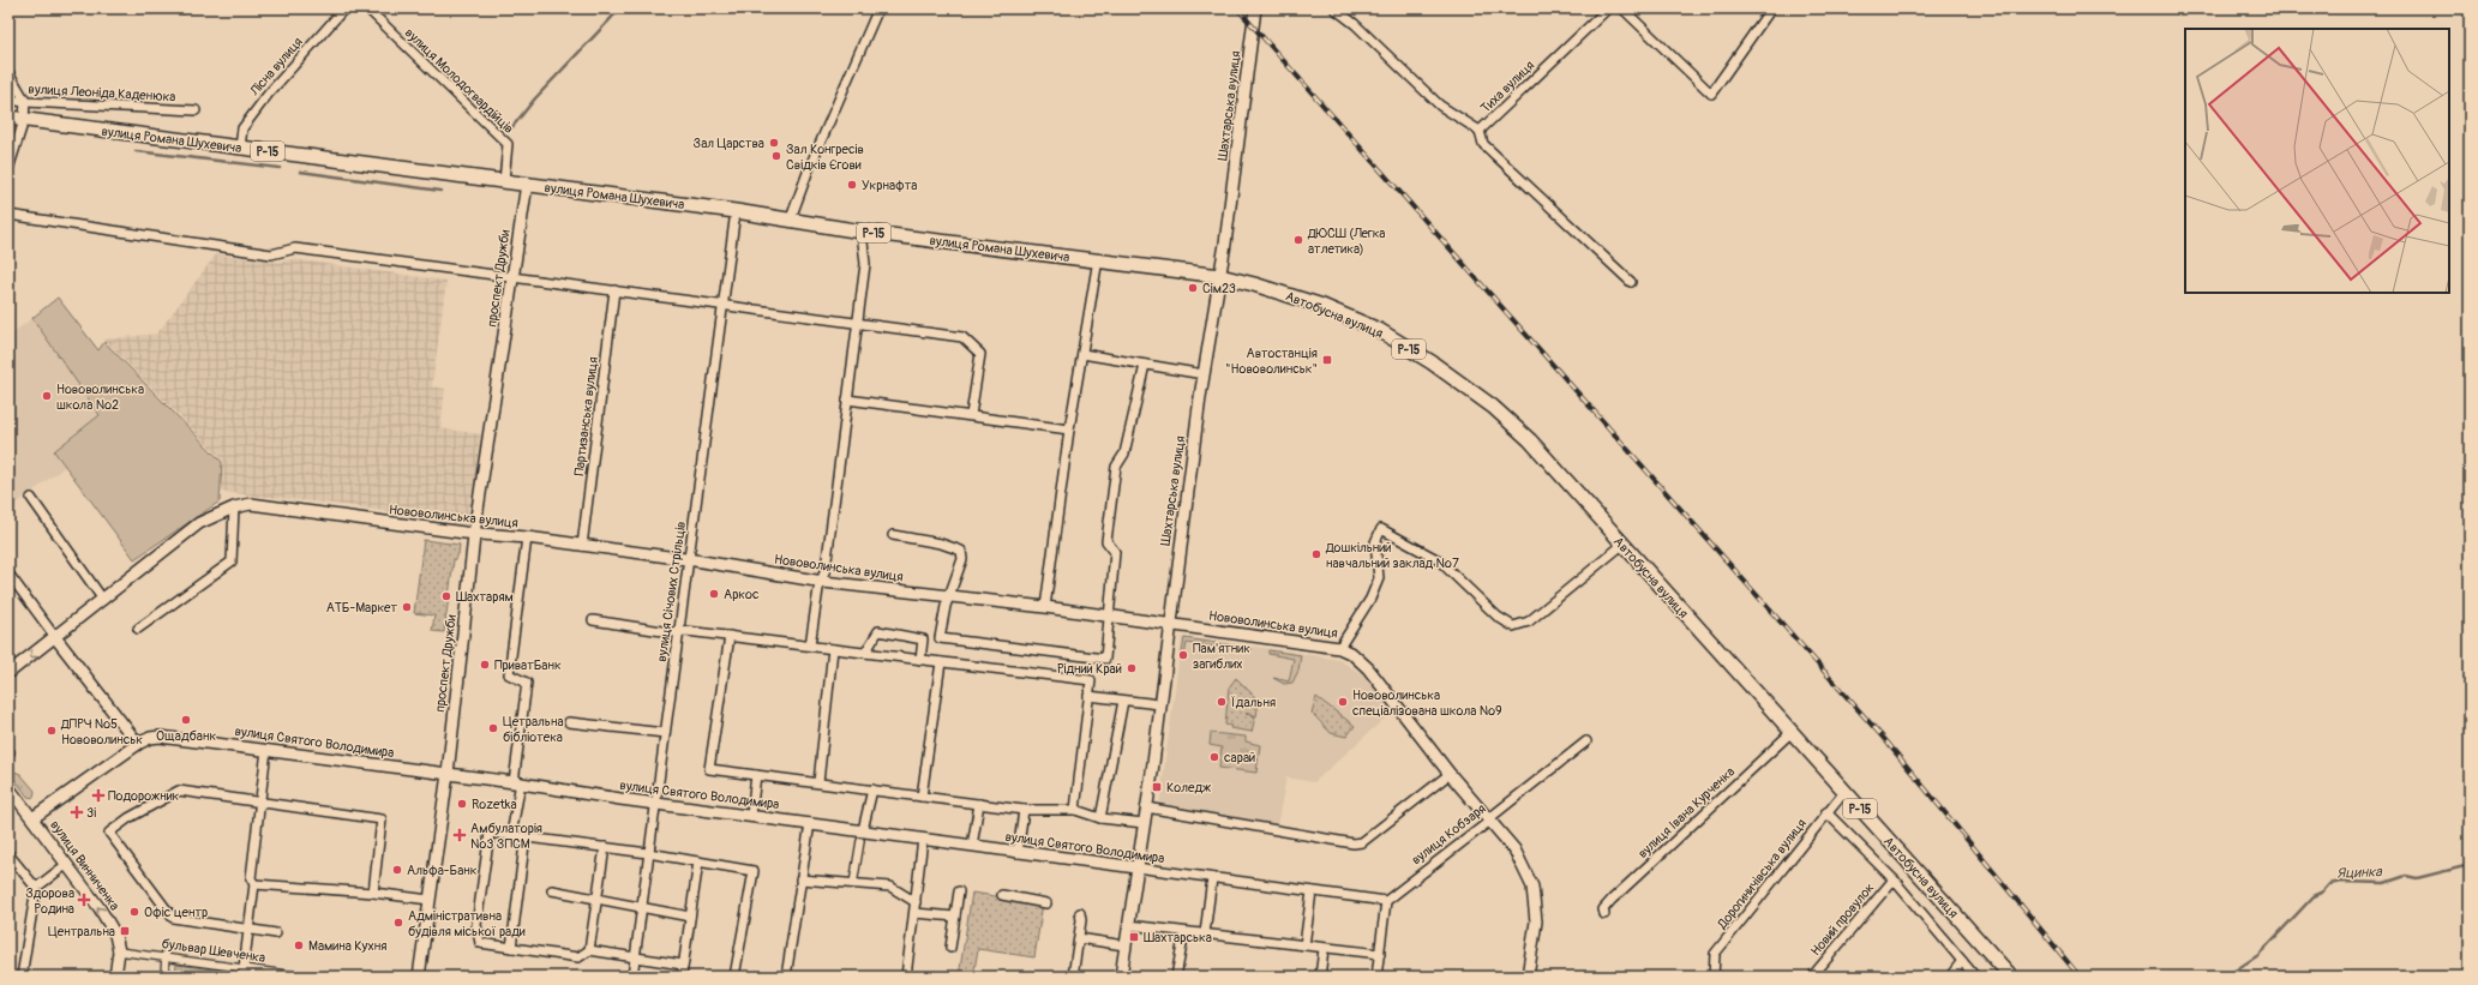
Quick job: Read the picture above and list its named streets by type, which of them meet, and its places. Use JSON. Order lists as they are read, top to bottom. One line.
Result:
{"streets":{"main road":["вулиця Романа Шухевича","Р-15","Автобусна вулиця"],"street":["Лісна вулиця","вулиця Молодогвардійців","Тиха вулиця","вулиця Леоніда Каденюка","Шахтарська вулиця","проспект Дружби","Партизанська вулиця","Нововолинська вулиця","вулиця Січових Стрільців","вулиця Святого Володимира","вулиця Івана Курченка","вулиця Кобзаря","вулиця Винниченка","Дорогиничівська вулиця","Новий провулок","бульвар Шевченка"]},"crossings":[["Лісна вулиця","вулиця Романа Шухевича"],["вулиця Молодогвардійців","вулиця Романа Шухевича"],["Шахтарська вулиця","вулиця Романа Шухевича"],["Шахтарська вулиця","Автобусна вулиця"],["Шахтарська вулиця","Нововолинська вулиця"],["Шахтарська вулиця","вулиця Святого Володимира"],["вулиця Романа Шухевича","проспект Дружби"],["вулиця Романа Шухевича","Автобусна вулиця"],["вулиця Романа Шухевича","вулиця Січових Стрільців"],["проспект Дружби","Нововолинська вулиця"],["проспект Дружби","вулиця Святого Володимира"],["Автобусна вулиця","вулиця Івана Курченка"],["Автобусна вулиця","Дорогиничівська вулиця"],["Автобусна вулиця","Новий провулок"],["Партизанська вулиця","Нововолинська вулиця"],["Нововолинська вулиця","вулиця Січових Стрільців"],["Нововолинська вулиця","вулиця Кобзаря"],["вулиця Січових Стрільців","вулиця Святого Володимира"],["вулиця Святого Володимира","вулиця Кобзаря"],["вулиця Святого Володимира","вулиця Винниченка"],["вулиця Винниченка","бульвар Шевченка"]],"one_way":["вулиця Винниченка"],"water":["Яцинка"],"places":{"other":["Зал Царства","Зал Конгресів Свідків Єгови","Укрнафта","ДЮСШ (Легка атлетика)","Сім23","Нововолинська школа №2","Дошкільний навчальний заклад №7","Аркос","Шахтарям","АТБ-Маркет","Пам'ятник загиблих","ПриватБанк","Рідний Край","Їдальня","Нововолинська спеціалізована школа №9","Ощадбанк","Цетральна бібліотека","ДПРЧ №5 Нововолинськ","сарай","Rozetka","Альфа-Банк","Офіс центр","Адміністративна будівля міської ради","Мамина Кухня"],"transit":["Автостанція \"Нововолинськ\"","Коледж","Центральна","Шахтарська"],"health":["Подорожник","3і","Амбулаторія №3 ЗПСМ","Здорова Родина"]}}
